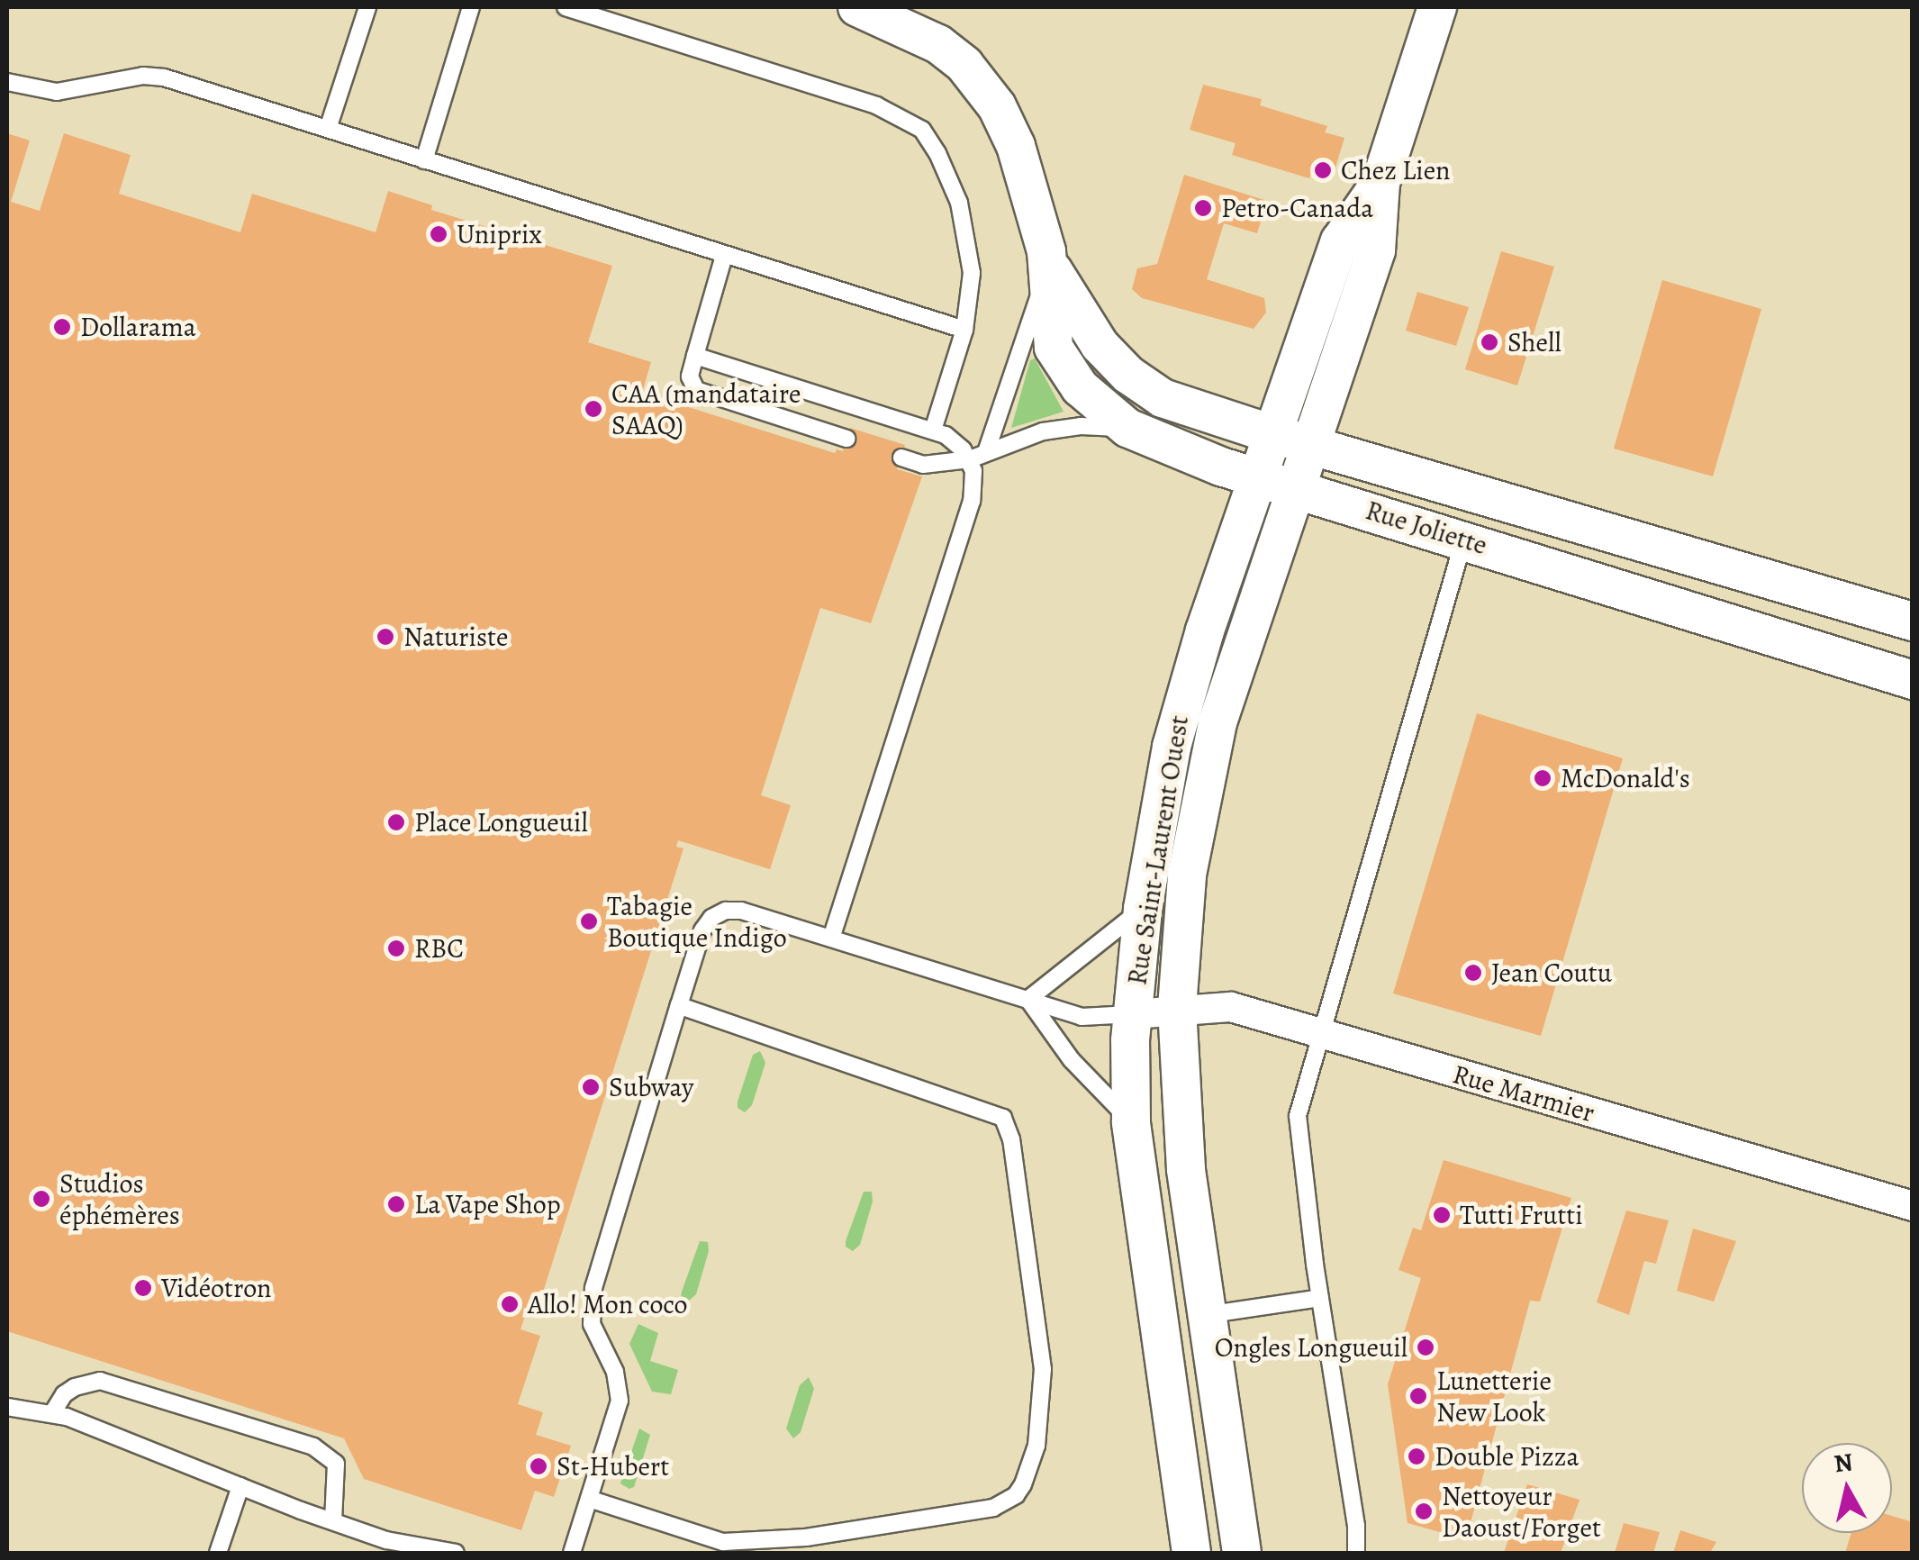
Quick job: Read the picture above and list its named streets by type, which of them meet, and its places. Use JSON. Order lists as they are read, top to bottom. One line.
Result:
{"streets":{"street":["Rue Joliette","Rue Saint-Laurent Ouest","Rue Marmier"]},"crossings":[["Rue Joliette","Rue Saint-Laurent Ouest"],["Rue Saint-Laurent Ouest","Rue Marmier"]],"places":["Chez Lien","Petro-Canada","Uniprix","Dollarama","Shell","CAA (mandataire SAAQ)","Naturiste","McDonald's","Place Longueuil","Tabagie Boutique Indigo","RBC","Jean Coutu","Subway","Studios éphémères","La Vape Shop","Tutti Frutti","Vidéotron","Allo! Mon coco","Ongles Longueuil","Lunetterie New Look","Double Pizza","St-Hubert","Nettoyeur Daoust/Forget"],"north":"top"}
